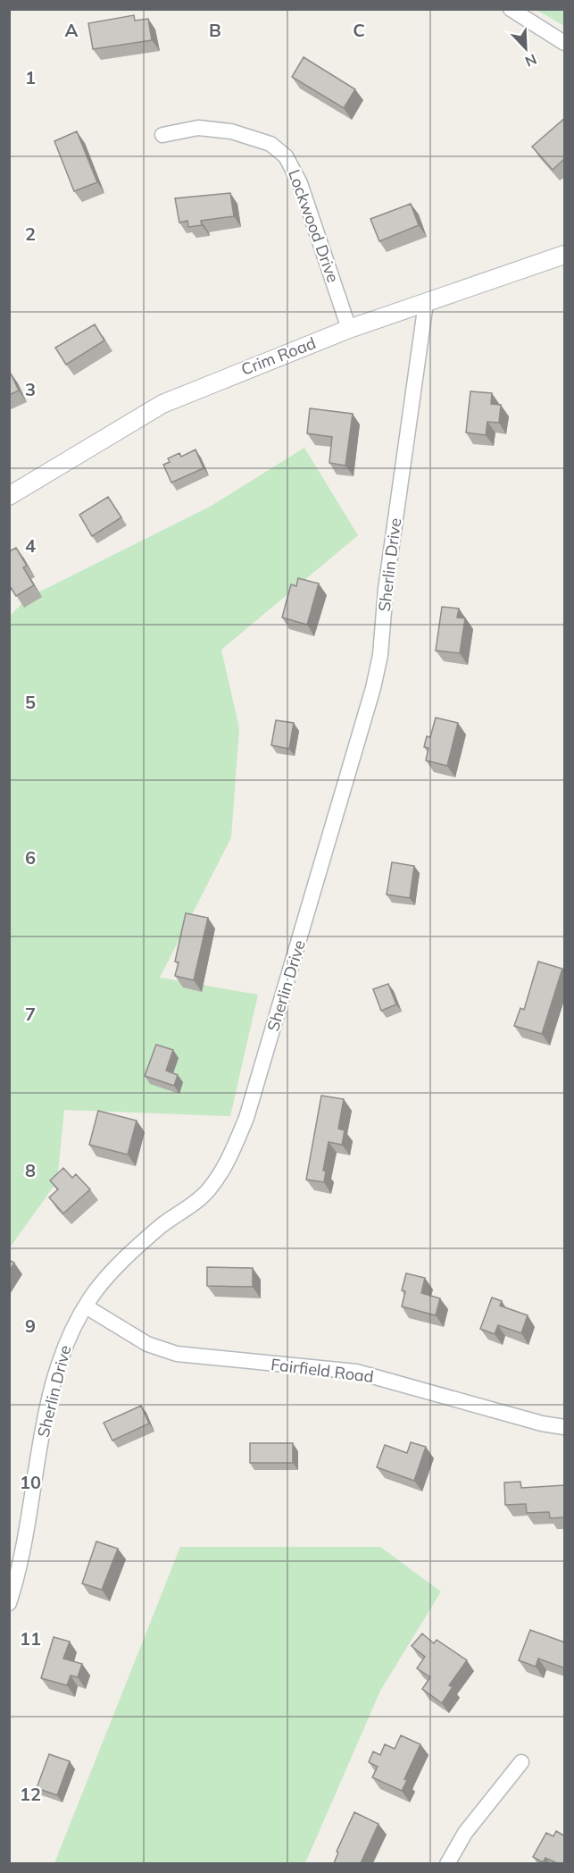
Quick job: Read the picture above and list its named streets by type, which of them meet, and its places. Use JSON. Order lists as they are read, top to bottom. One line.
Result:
{"streets":{"street":["Lockwood Drive","Crim Road","Sherlin Drive","Fairfield Road"]},"crossings":[["Lockwood Drive","Crim Road"],["Crim Road","Sherlin Drive"],["Sherlin Drive","Fairfield Road"]],"north":"bottom right","grid":{"columns":["A","B","C"],"rows":["1","2","3","4","5","6","7","8","9","10","11","12"]}}
